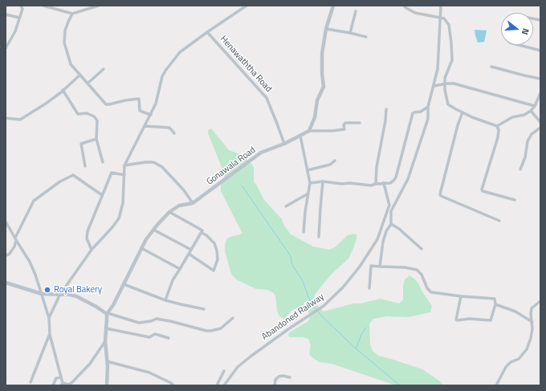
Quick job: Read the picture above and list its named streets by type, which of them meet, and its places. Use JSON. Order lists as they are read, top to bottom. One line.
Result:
{"streets":{"street":["Henawaththa Road","Gonawala Road","Abandoned Railway"]},"crossings":[["Henawaththa Road","Gonawala Road"]],"places":["Royal Bakery"],"north":"right"}
